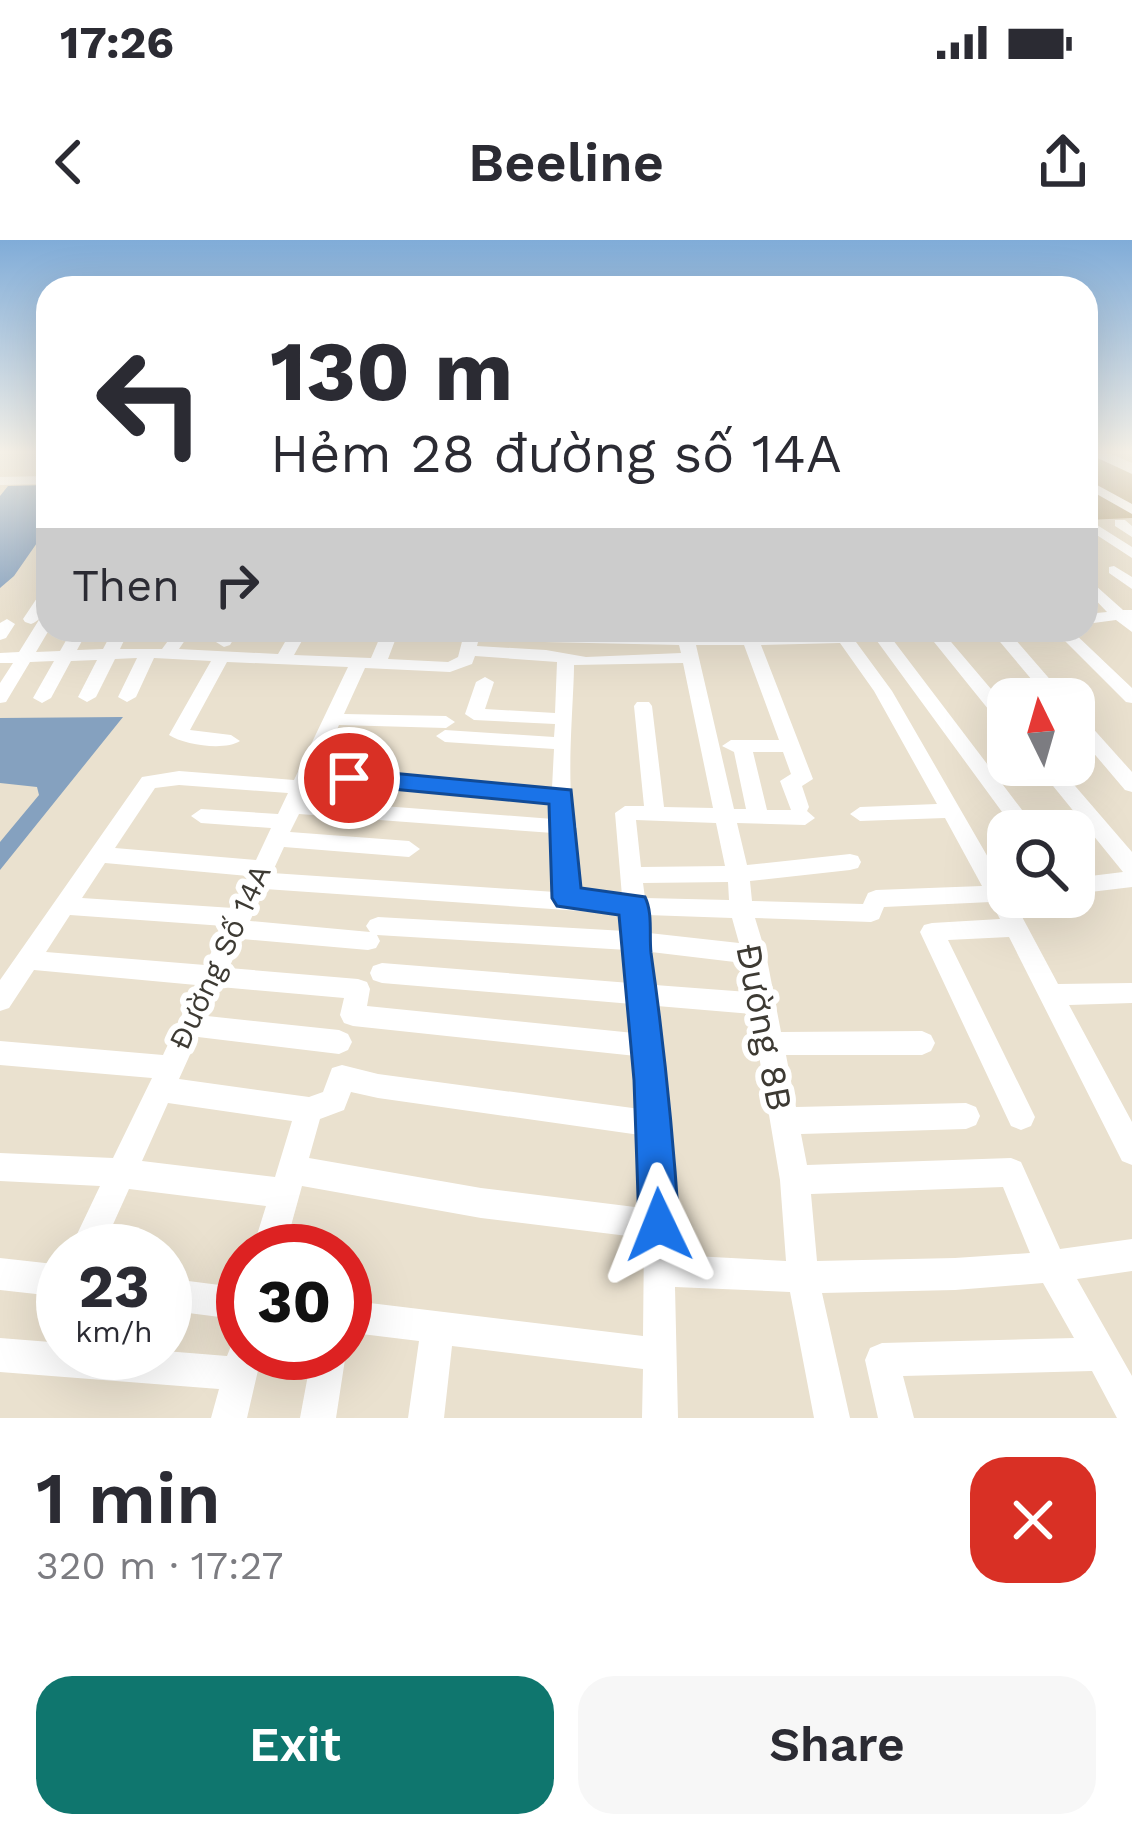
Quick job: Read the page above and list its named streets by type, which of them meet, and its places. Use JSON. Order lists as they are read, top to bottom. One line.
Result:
{"streets":{"street":["Đường Số 14A","Đường 8B"]},"north":"top","page":{"status":"17:26","header":"Beeline","turn":["130 m","Hẻm 28 đường số 14A"],"then":"Then","speed":"23 km/h","limit":"30","heading":["1 min","320 m · 17:27"],"buttons":["Exit","Share"]}}
